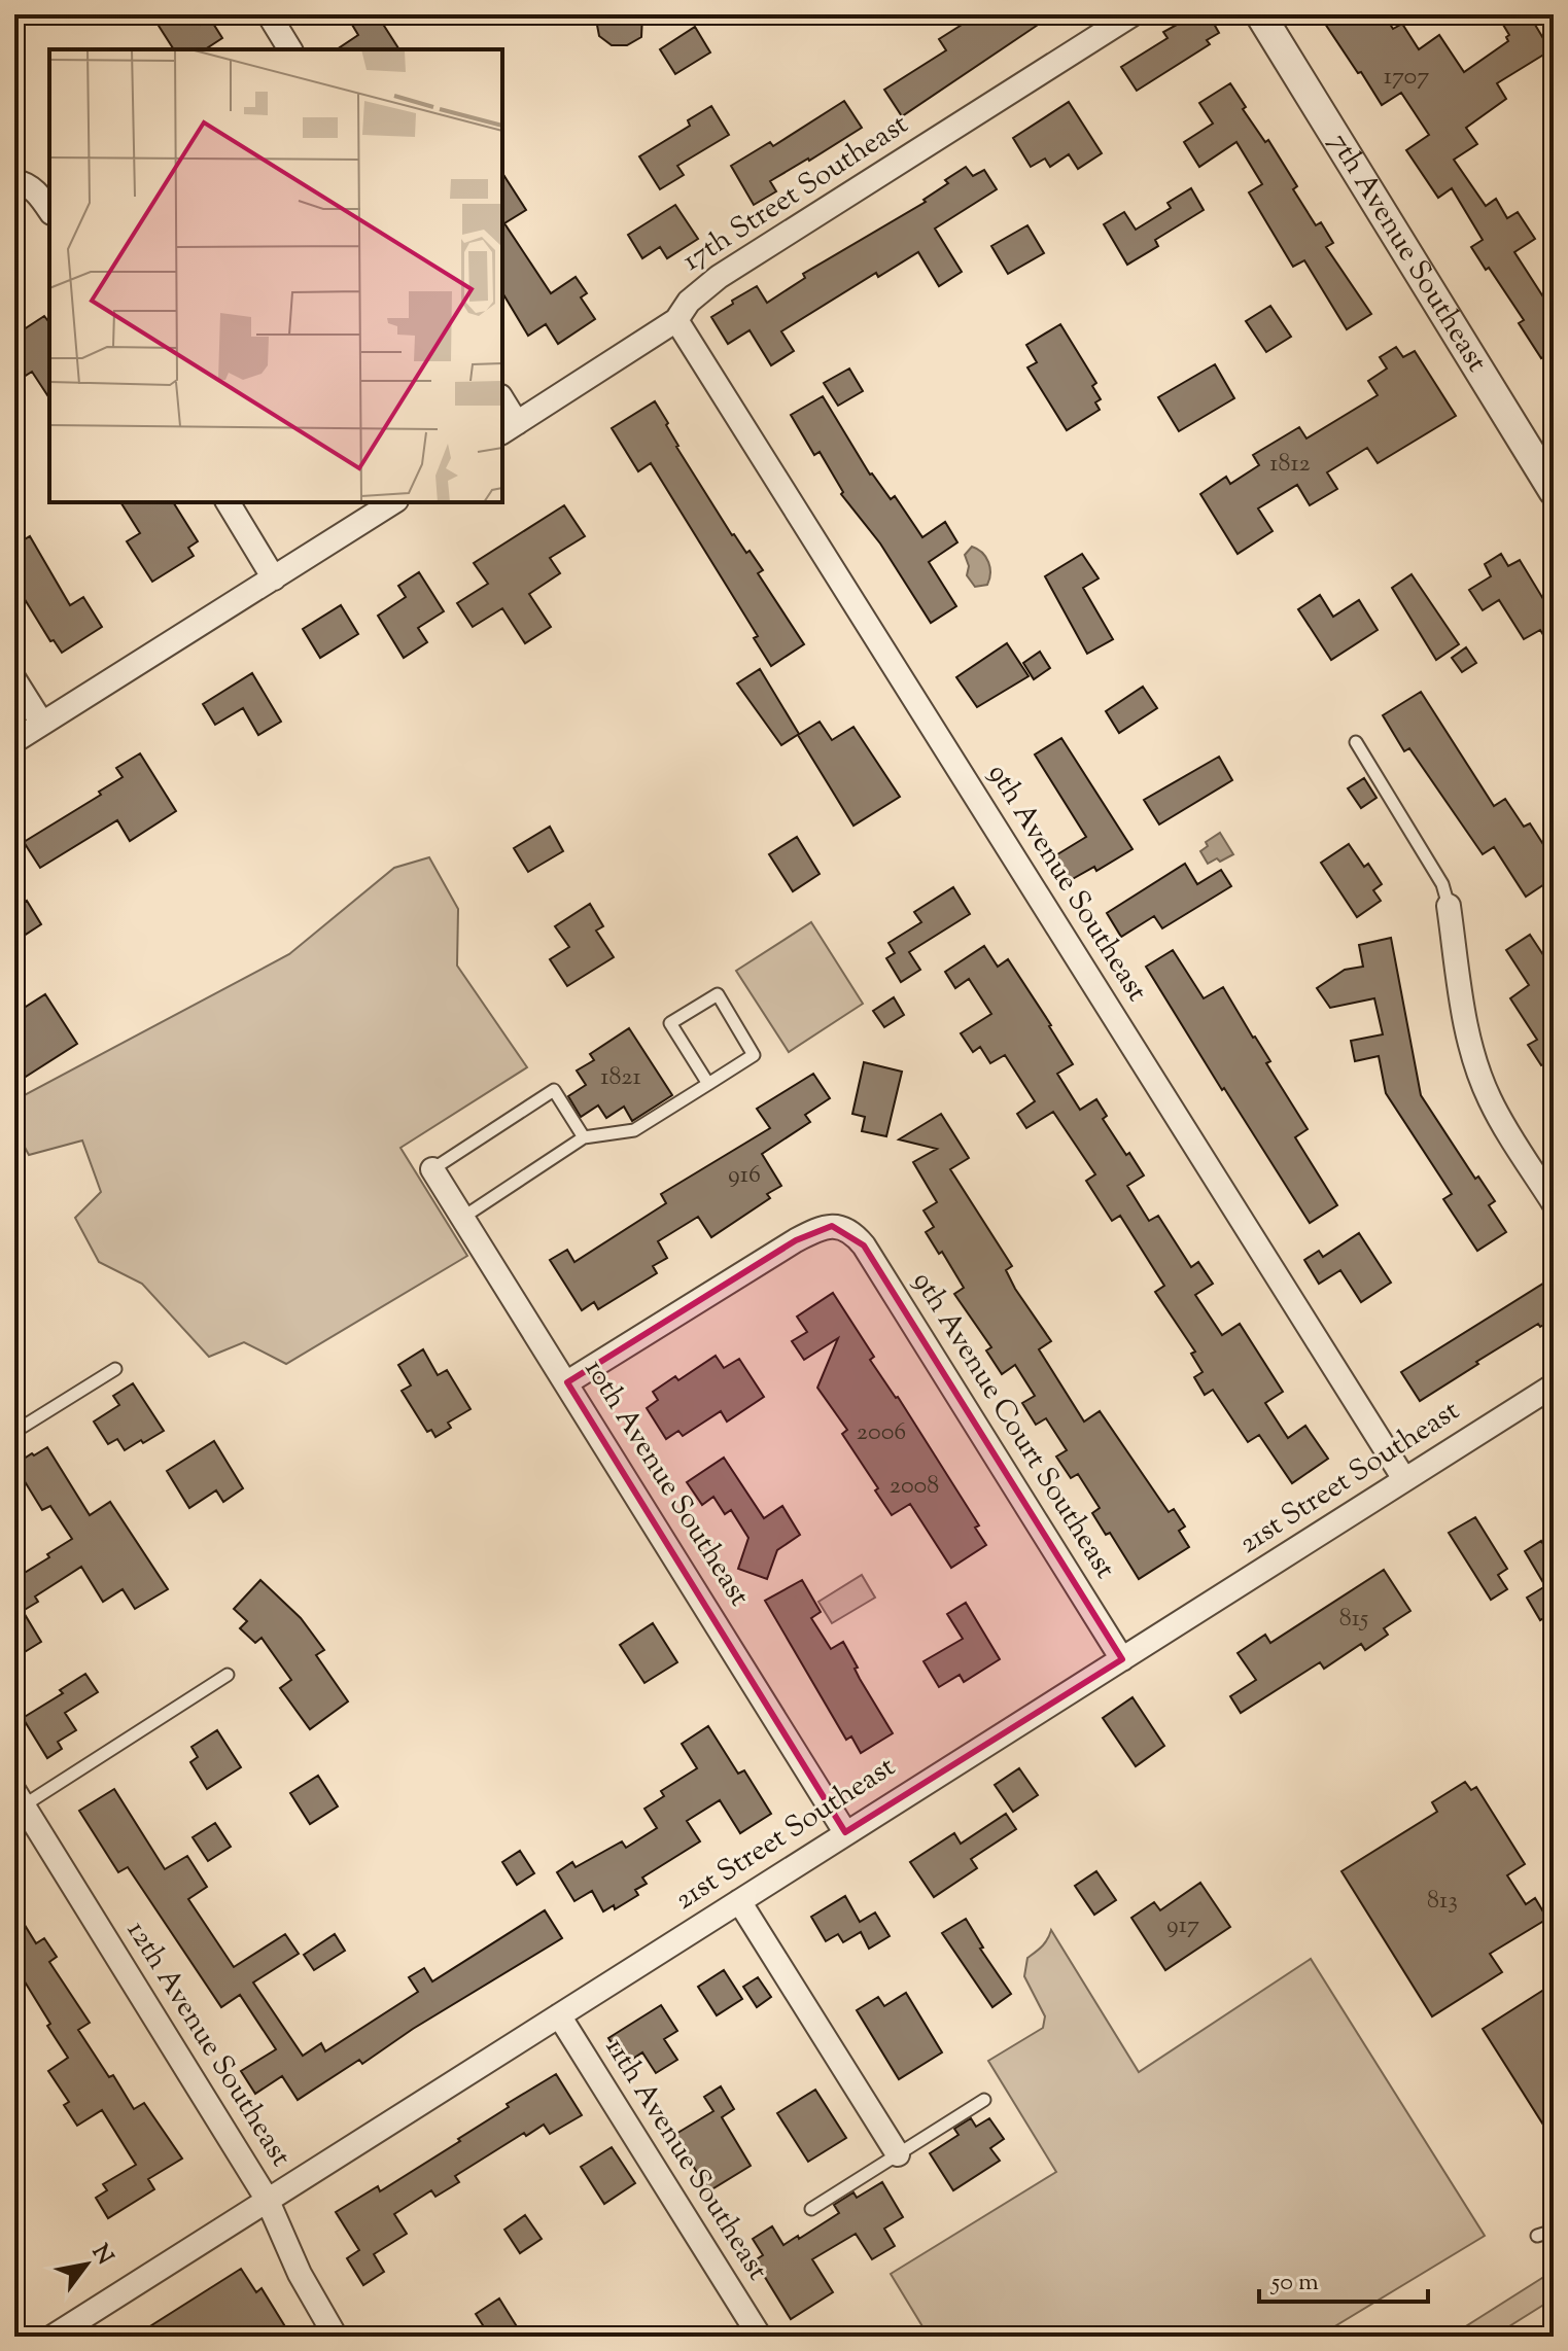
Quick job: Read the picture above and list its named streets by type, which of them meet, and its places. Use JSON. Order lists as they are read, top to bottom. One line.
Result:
{"streets":{"street":["17th Street Southeast","7th Avenue Southeast","9th Avenue Southeast","9th Avenue Court Southeast","21st Street Southeast","10th Avenue Southeast","12th Avenue Southeast","11th Avenue Southeast"]},"crossings":[["17th Street Southeast","9th Avenue Southeast"],["9th Avenue Southeast","21st Street Southeast"],["9th Avenue Court Southeast","21st Street Southeast"],["9th Avenue Court Southeast","10th Avenue Southeast"],["21st Street Southeast","10th Avenue Southeast"],["21st Street Southeast","12th Avenue Southeast"],["21st Street Southeast","11th Avenue Southeast"]],"house_numbers":["1707","1812","1821","916","2006","2008","815","813","917"],"scale_bar":"50 m","north":"top right"}
